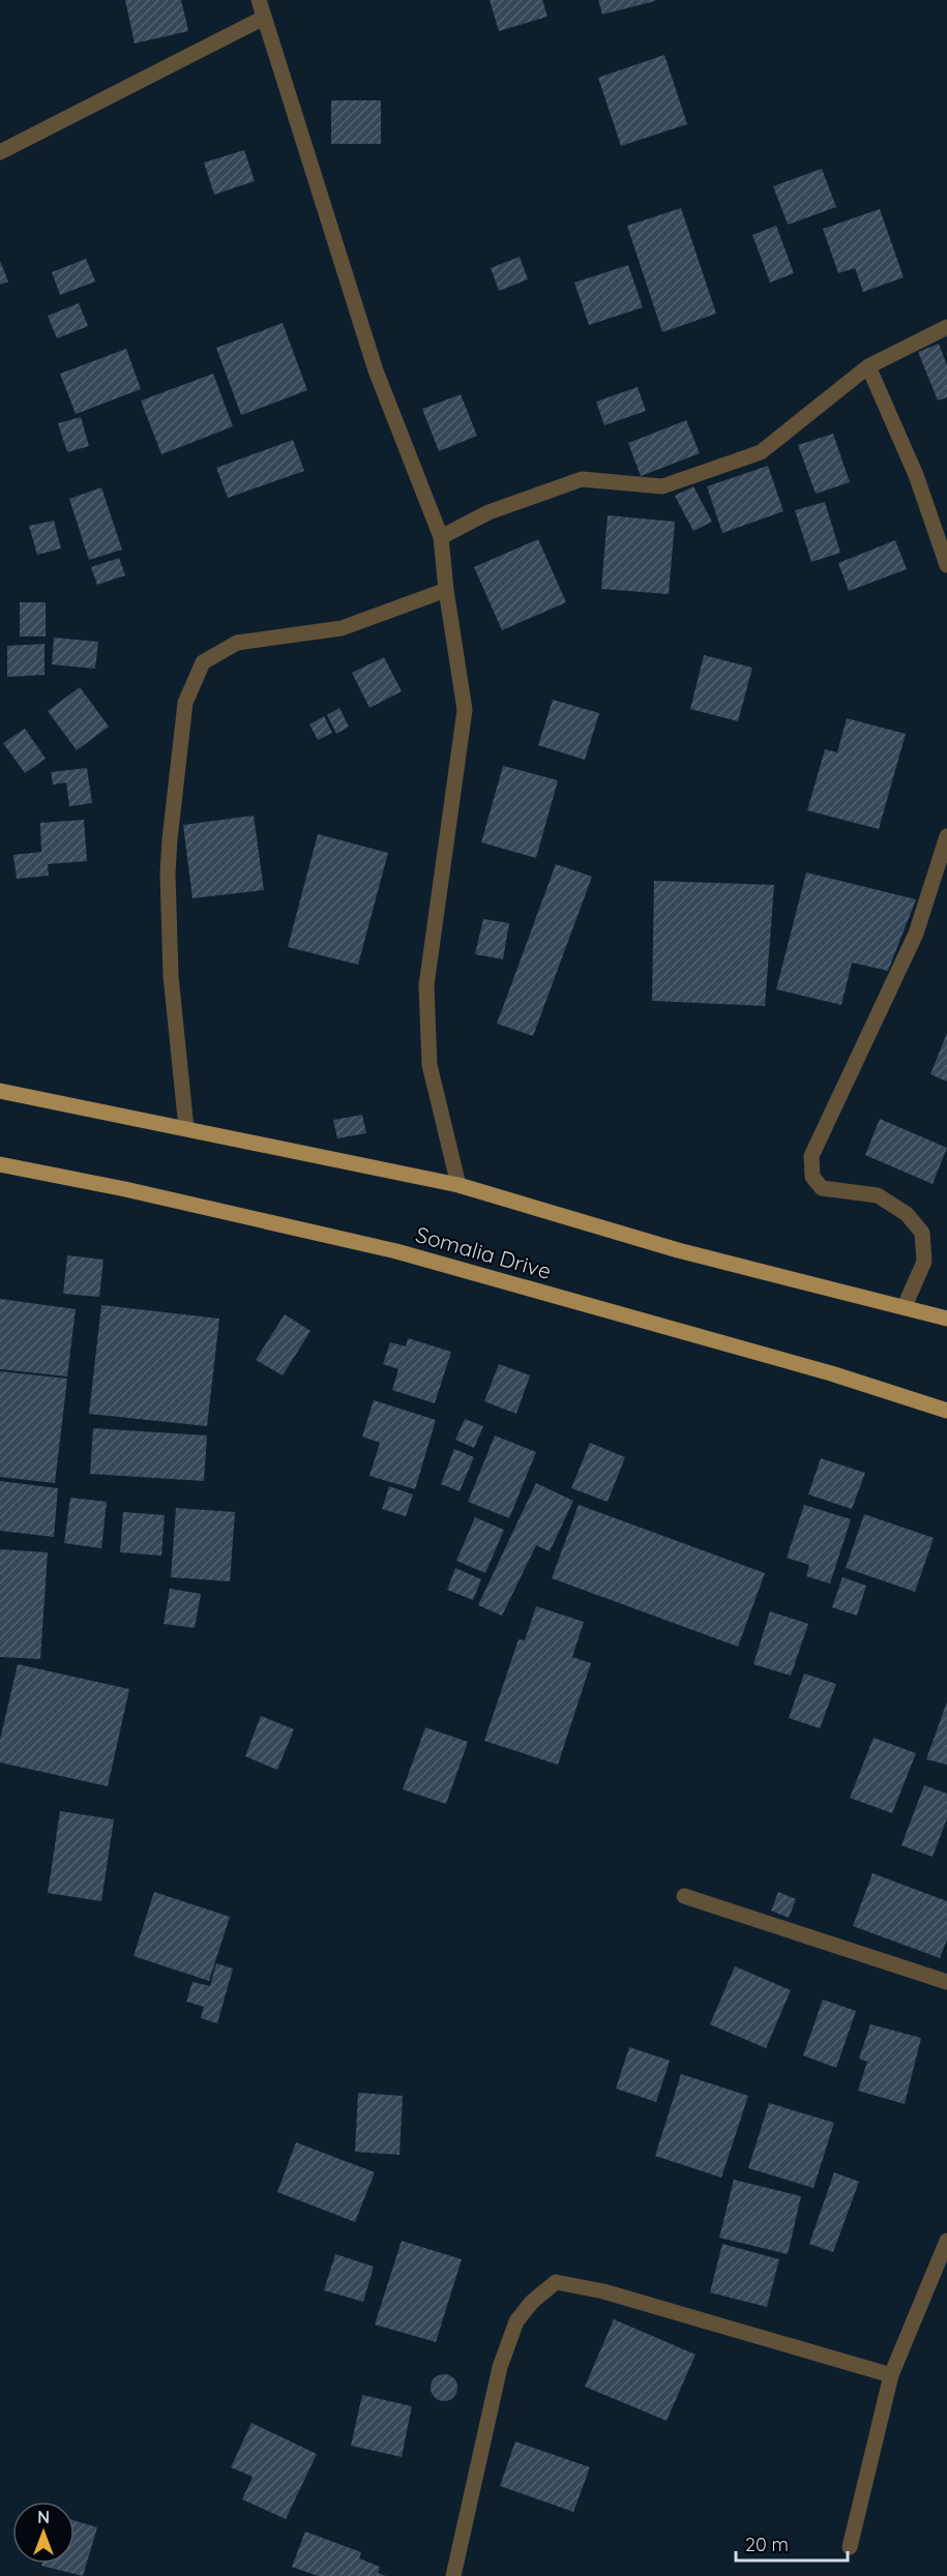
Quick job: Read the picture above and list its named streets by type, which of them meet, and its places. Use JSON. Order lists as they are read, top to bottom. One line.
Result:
{"streets":{"main road":["Somalia Drive"]},"scale_bar":"20 m","north":"top"}
